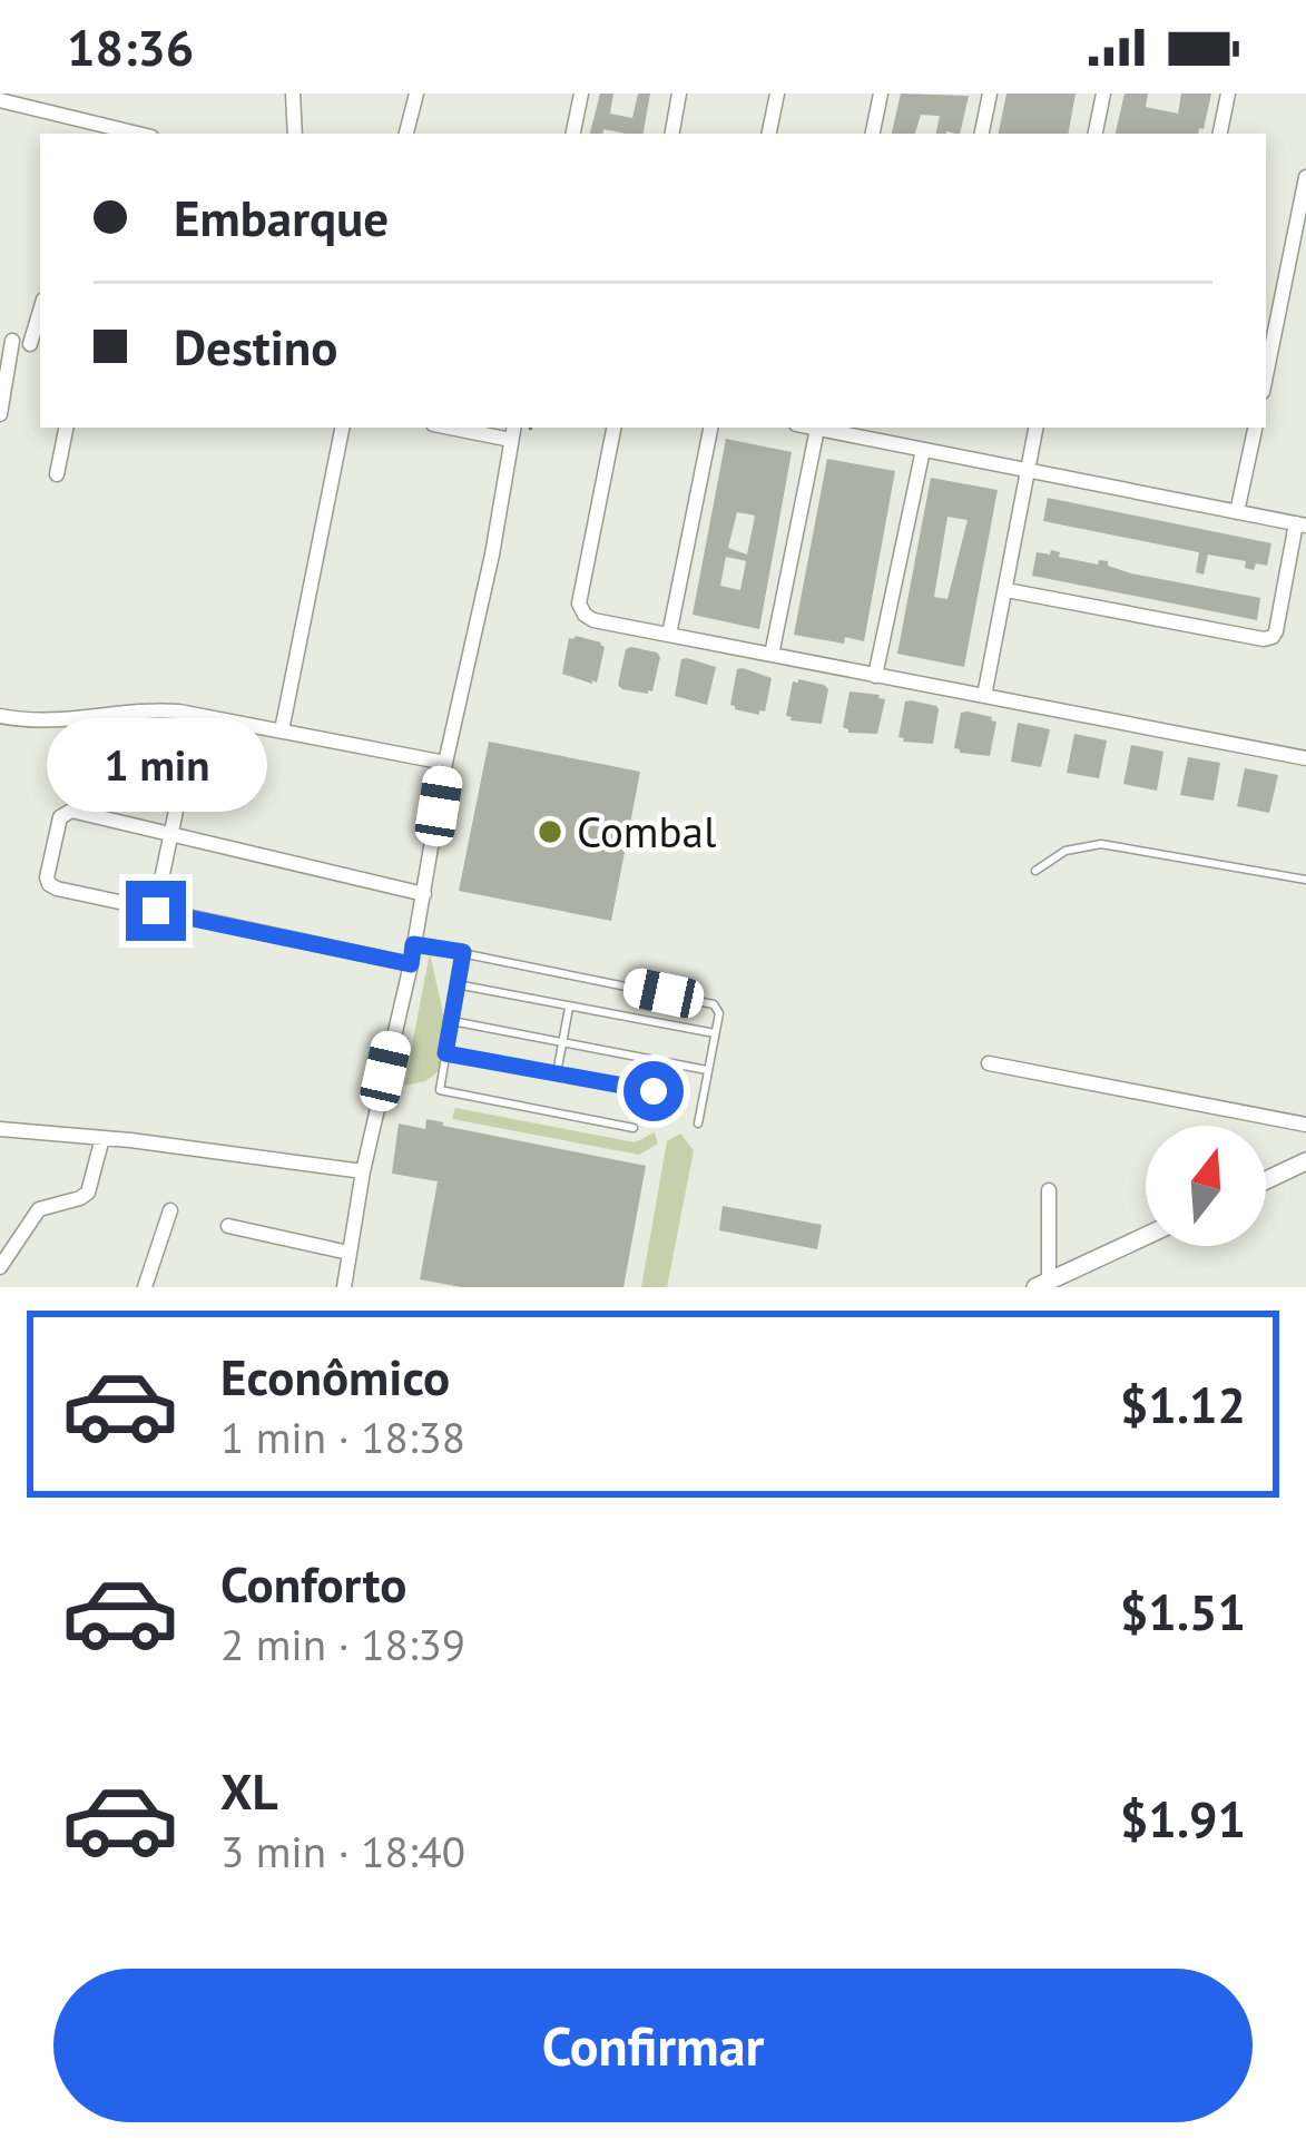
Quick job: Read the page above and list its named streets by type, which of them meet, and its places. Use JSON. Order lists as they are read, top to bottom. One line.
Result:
{"places":["Combal"],"north":"top","page":{"status":"18:36","banner":["Embarque","Destino"],"bubble":"1 min","list":[{"name":"Econômico","note":"1 min · 18:38","value":"$1.12"},{"name":"Conforto","note":"2 min · 18:39","value":"$1.51"},{"name":"XL","note":"3 min · 18:40","value":"$1.91"}],"buttons":"Confirmar"}}
